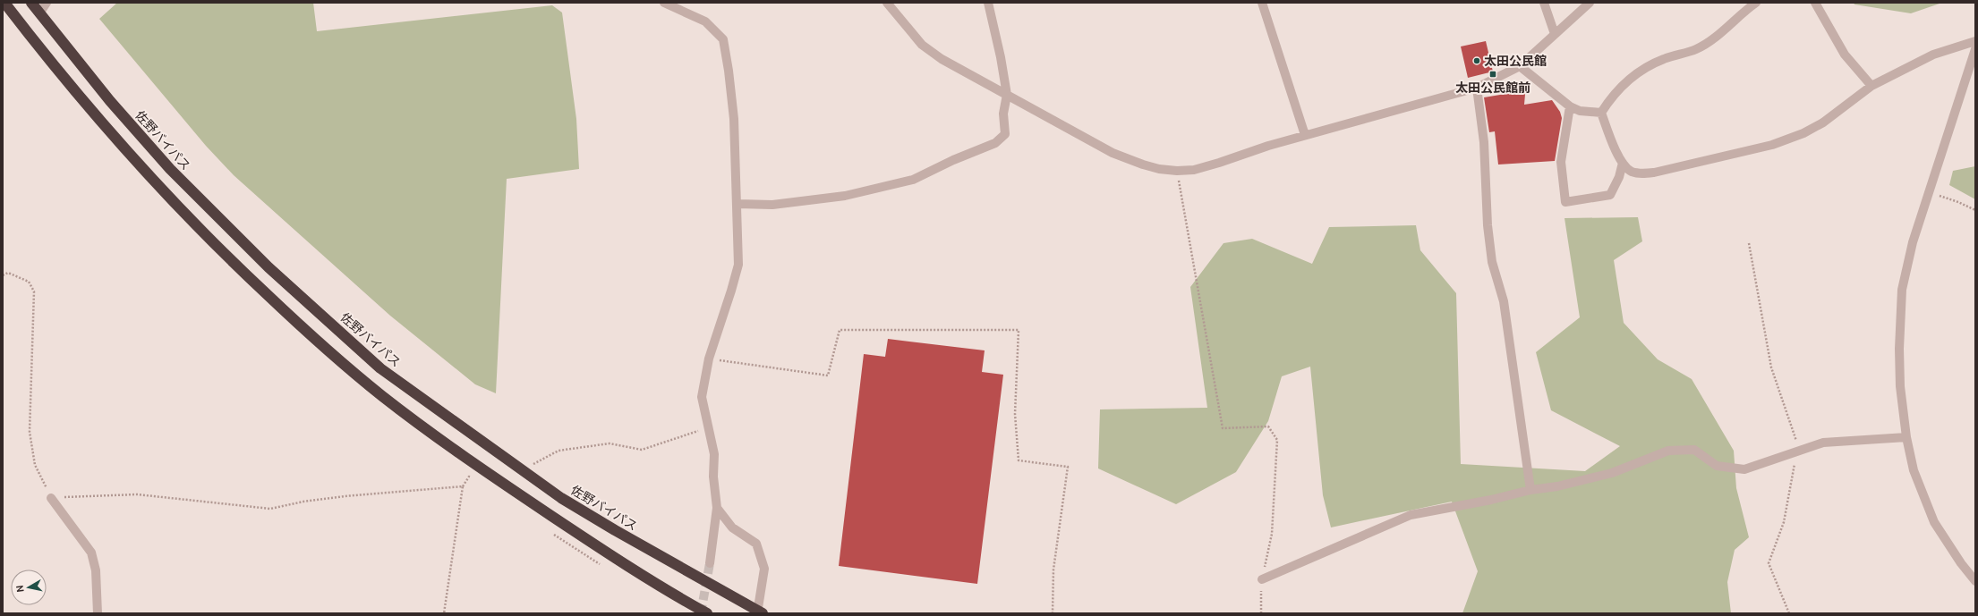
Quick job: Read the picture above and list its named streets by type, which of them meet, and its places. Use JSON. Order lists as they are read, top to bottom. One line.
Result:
{"streets":{"highway":["佐野バイパス"]},"places":{"other":["太田公民館"],"transit":["太田公民館前"]},"north":"left"}
